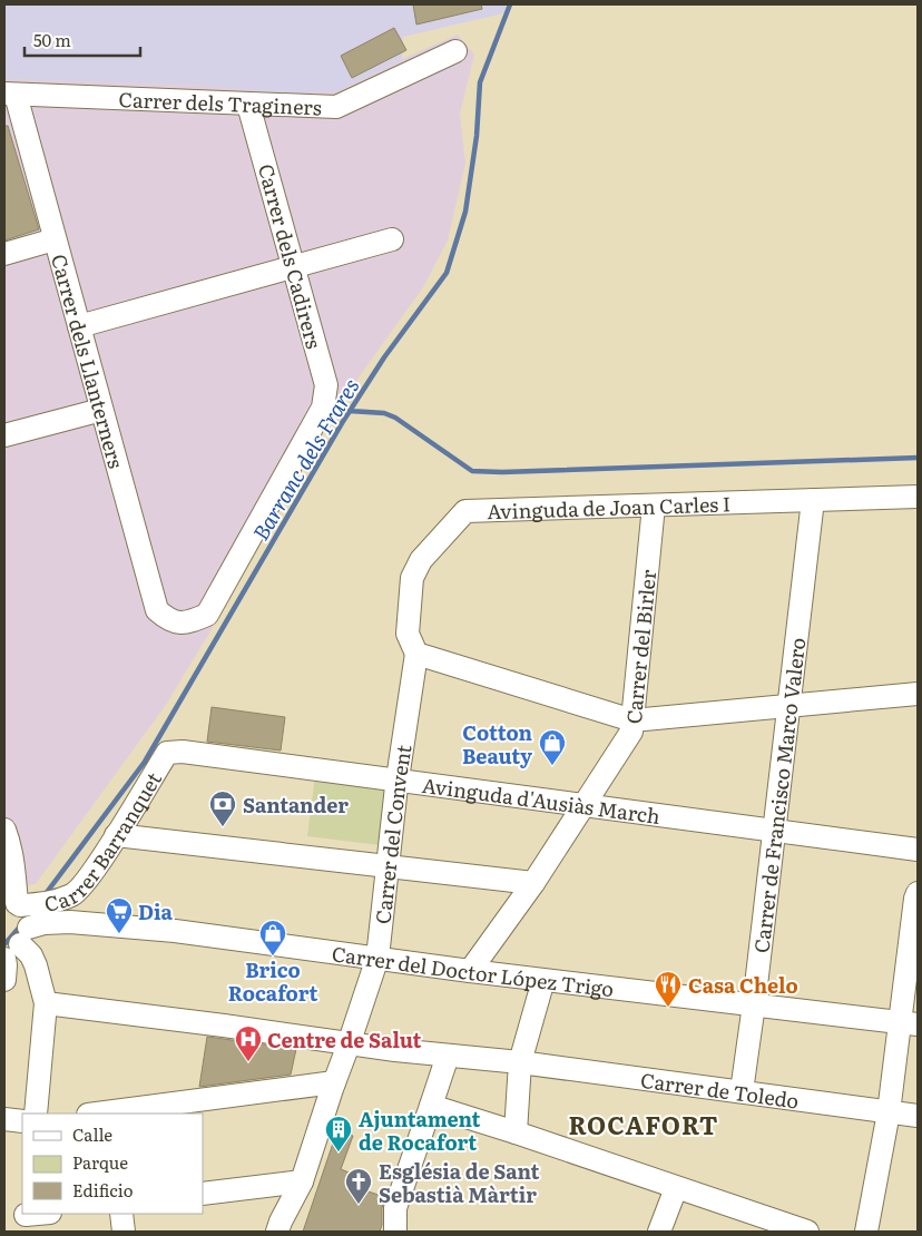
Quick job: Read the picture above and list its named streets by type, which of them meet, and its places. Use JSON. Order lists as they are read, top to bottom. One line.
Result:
{"streets":{"street":["Carrer dels Traginers","Carrer dels Cadirers","Carrer dels Llanterners","Avinguda de Joan Carles I","Carrer del Birler","Carrer de Francisco Marco Valero","Avinguda d'Ausiàs March","Carrer Barranquet","Carrer del Convent","Carrer del Doctor López Trigo","Carrer de Toledo"]},"crossings":[["Carrer dels Traginers","Carrer dels Cadirers"],["Carrer dels Traginers","Carrer dels Llanterners"],["Carrer dels Cadirers","Carrer dels Llanterners"],["Avinguda de Joan Carles I","Carrer del Birler"],["Avinguda de Joan Carles I","Carrer de Francisco Marco Valero"],["Avinguda de Joan Carles I","Carrer del Convent"],["Carrer del Birler","Avinguda d'Ausiàs March"],["Carrer del Birler","Carrer del Doctor López Trigo"],["Carrer de Francisco Marco Valero","Avinguda d'Ausiàs March"],["Carrer de Francisco Marco Valero","Carrer del Doctor López Trigo"],["Carrer de Francisco Marco Valero","Carrer de Toledo"],["Avinguda d'Ausiàs March","Carrer Barranquet"],["Avinguda d'Ausiàs March","Carrer del Convent"],["Carrer del Convent","Carrer del Doctor López Trigo"],["Carrer del Convent","Carrer de Toledo"]],"districts":["ROCAFORT"],"water":["Barranc dels Frares"],"places":{"shop":["Cotton Beauty","Brico Rocafort"],"bank":["Santander"],"supermarket":["Dia"],"restaurant":["Casa Chelo"],"hospital":["Centre de Salut"],"building":["Ajuntament de Rocafort"],"church":["Església de Sant Sebastià Màrtir"]},"legend":["Calle","Parque","Edificio"],"scale_bar":"50 m"}
